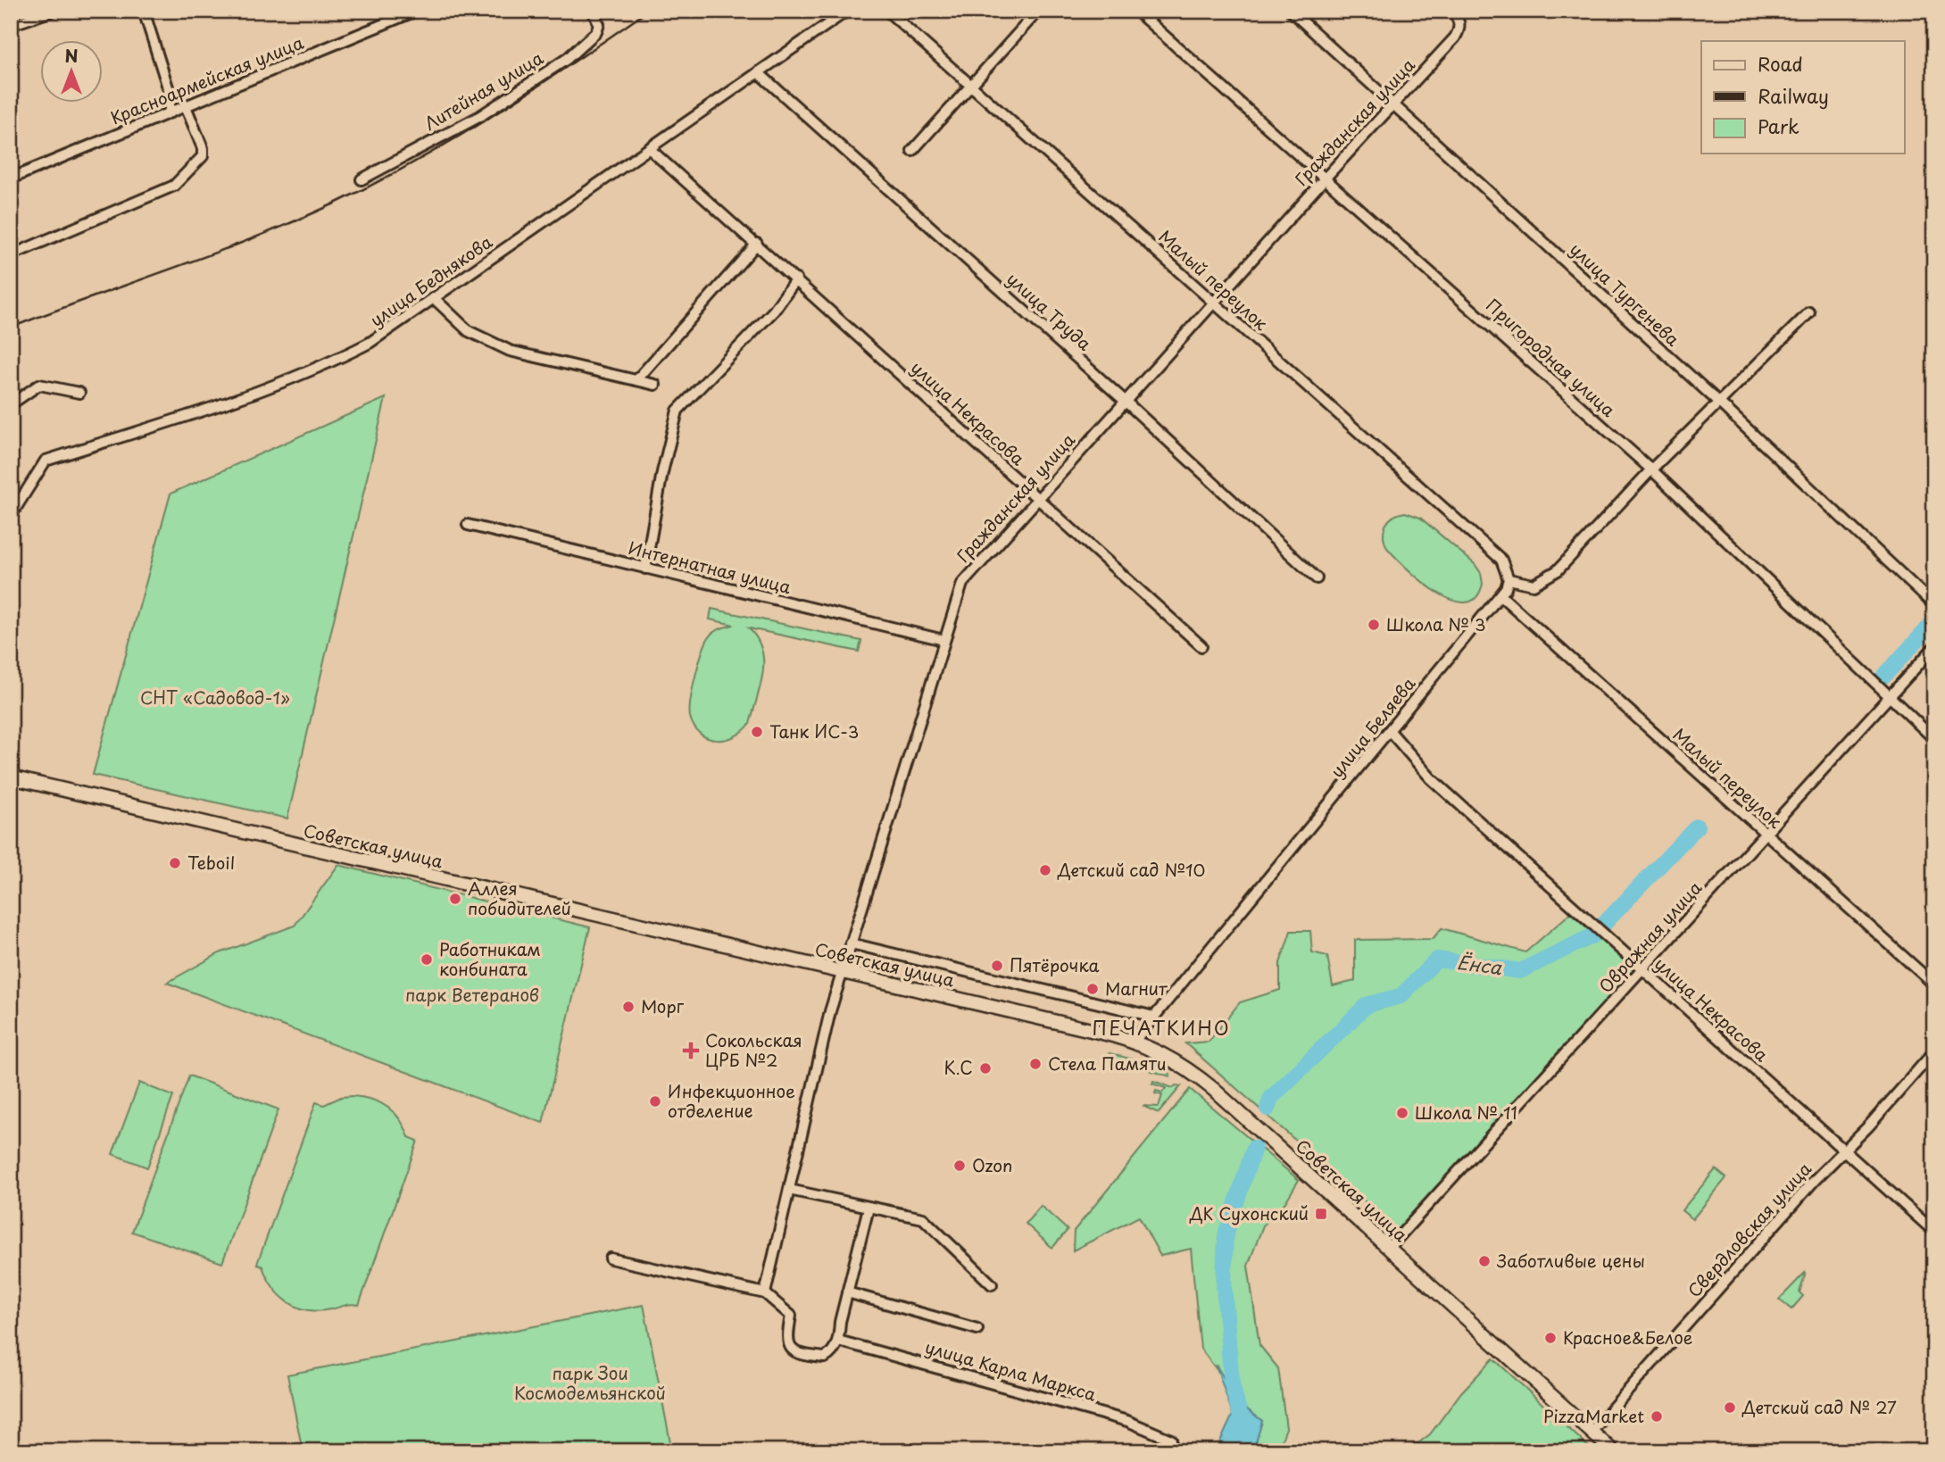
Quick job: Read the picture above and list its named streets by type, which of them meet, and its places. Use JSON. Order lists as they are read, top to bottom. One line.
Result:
{"streets":{"main road":["Советская улица"],"street":["Красноармейская улица","Литейная улица","Гражданская улица","Малый переулок","улица Беднякова","улица Тургенева","улица Труда","Пригородная улица","улица Некрасова","Интернатная улица","улица Беляева","Овражная улица","Свердловская улица","улица Карла Маркса"]},"crossings":[["Гражданская улица","Малый переулок"],["Гражданская улица","улица Тургенева"],["Гражданская улица","улица Труда"],["Гражданская улица","Пригородная улица"],["Гражданская улица","улица Некрасова"],["Гражданская улица","Интернатная улица"],["Гражданская улица","Советская улица"],["Малый переулок","улица Беляева"],["Малый переулок","Овражная улица"],["улица Беднякова","улица Труда"],["улица Беднякова","улица Некрасова"],["Пригородная улица","Овражная улица"],["улица Некрасова","улица Беляева"],["улица Некрасова","Овражная улица"],["улица Некрасова","Свердловская улица"],["улица Беляева","Советская улица"],["Советская улица","Овражная улица"],["Советская улица","Свердловская улица"]],"districts":["ПЕЧАТКИНО"],"water":["Ёнса"],"parks":["СНТ «Садовод-1»","парк Ветеранов","парк Зои Космодемьянской"],"places":{"other":["Школа № 3","Танк ИС-3","Teboil","Детский сад №10","Аллея побидителей","Работникам конбината","Пятёрочка","Магнит","Морг","Стела Памяти","К.С","Инфекционное отделение","Школа № 11","Ozon","Заботливые цены","Красное&Белое","Детский сад № 27","PizzaMarket"],"health":["Сокольская ЦРБ №2"],"transit":["ДК Сухонский"]},"legend":["Road","Railway","Park"],"north":"top"}
